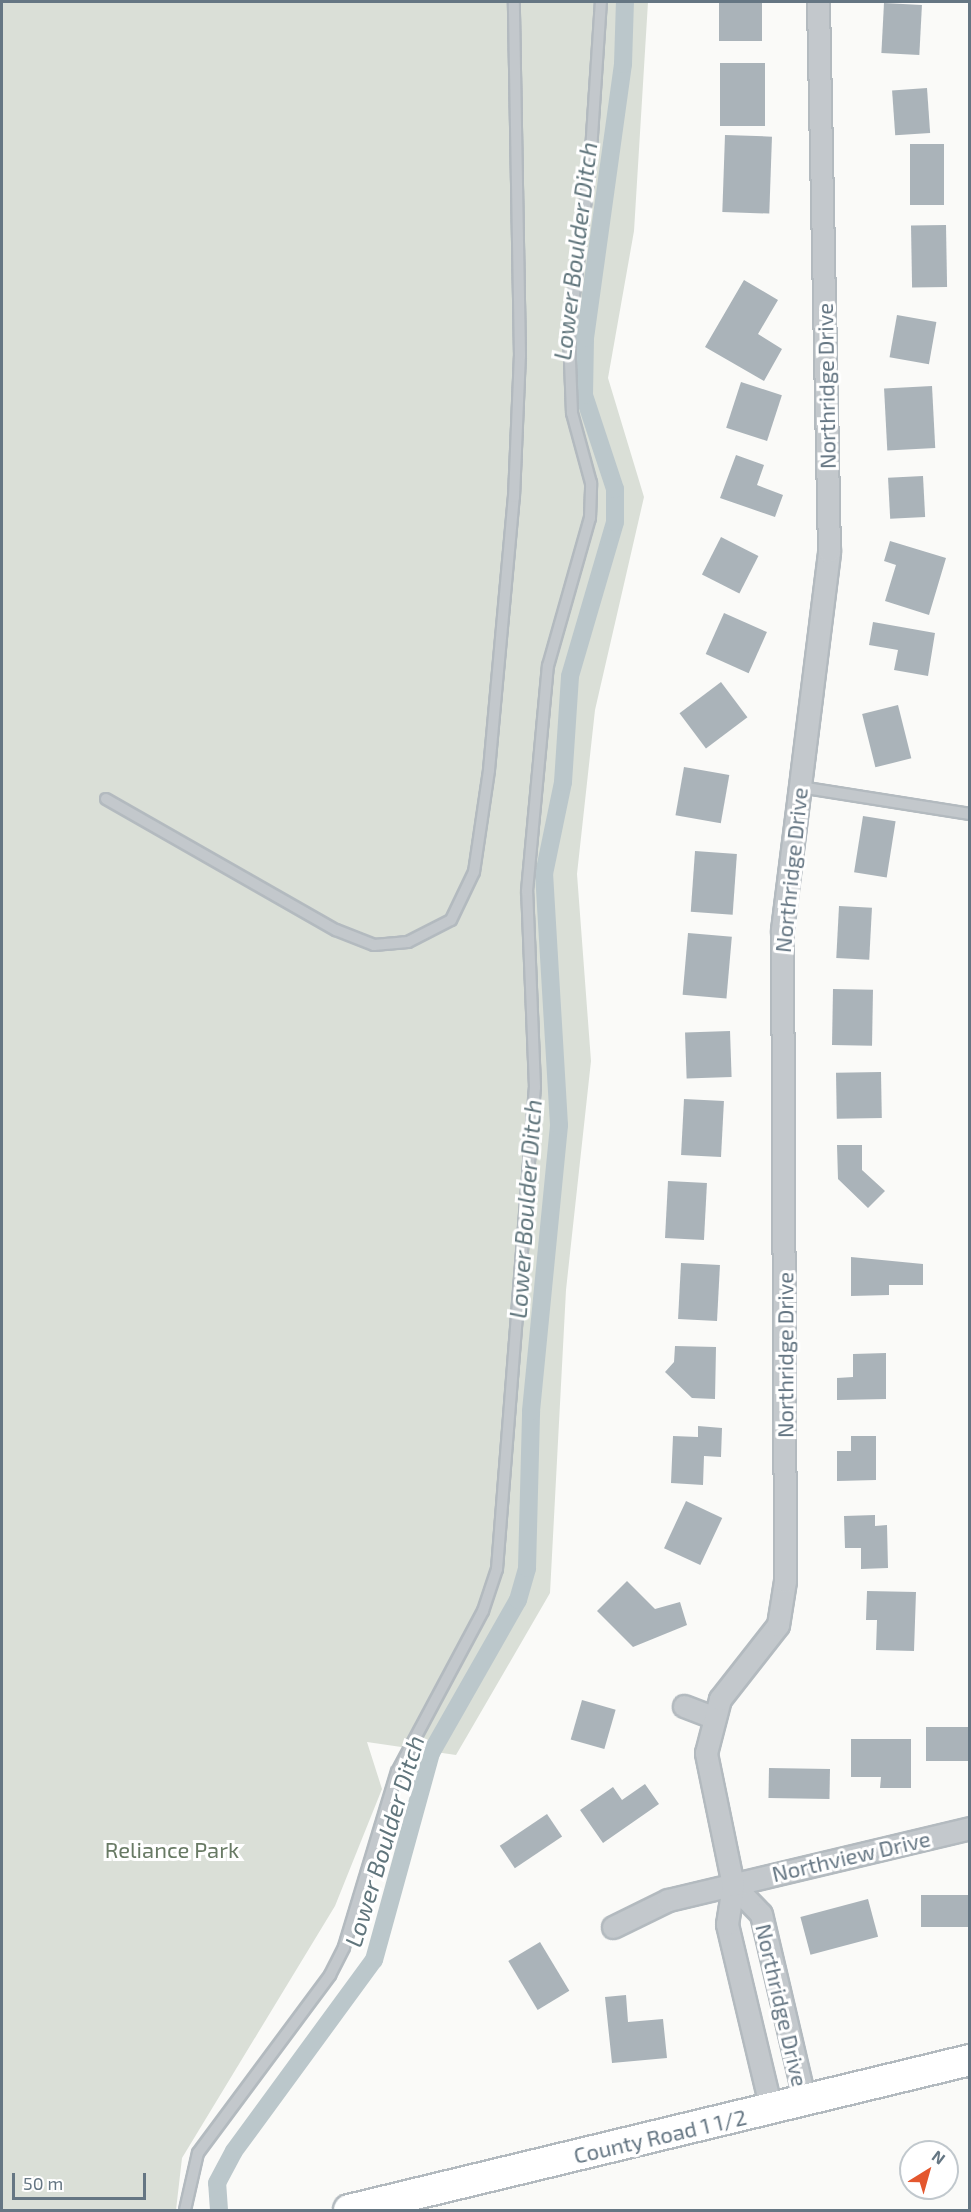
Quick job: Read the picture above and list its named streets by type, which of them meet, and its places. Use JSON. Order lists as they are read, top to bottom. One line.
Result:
{"streets":{"street":["Northridge Drive","Northview Drive","County Road 1 1/2"]},"crossings":[["Northridge Drive","Northview Drive"],["Northridge Drive","County Road 1 1/2"]],"water":["Lower Boulder Ditch"],"parks":["Reliance Park"],"scale_bar":"50 m","north":"top right"}
